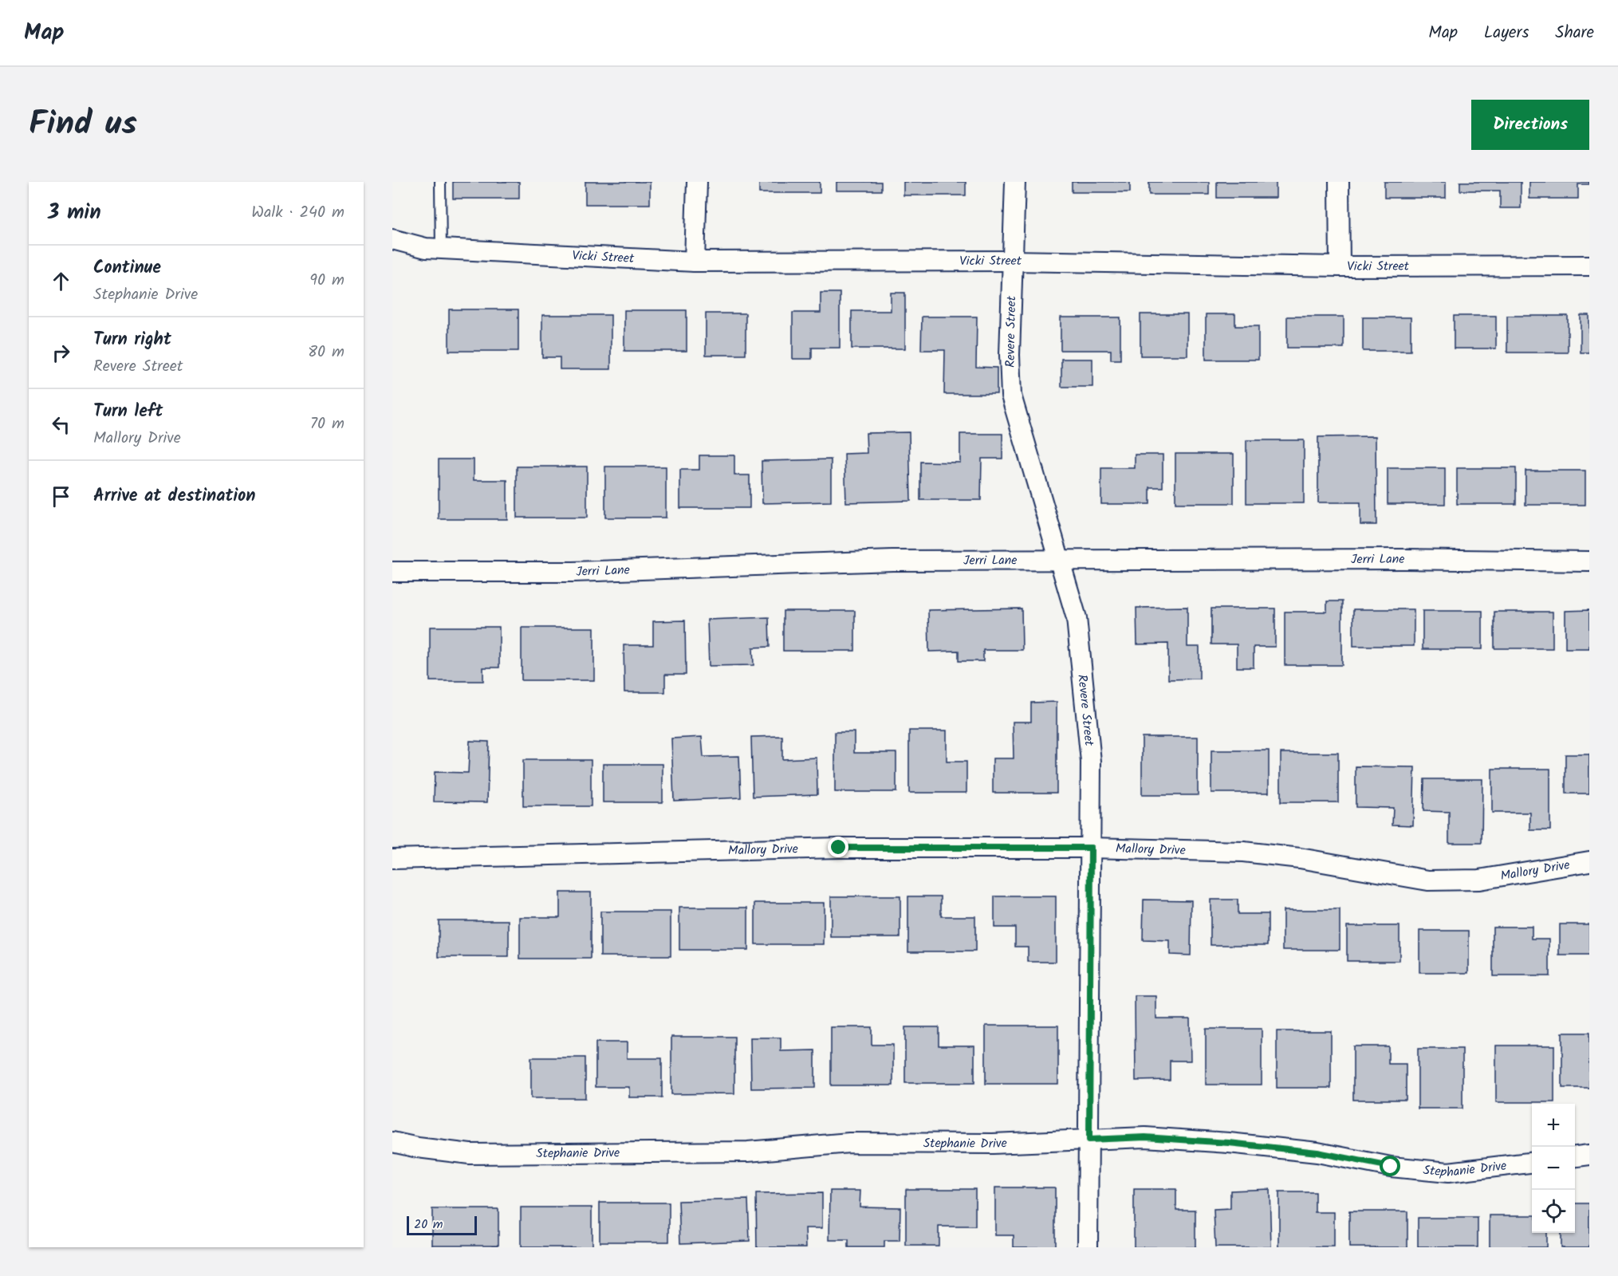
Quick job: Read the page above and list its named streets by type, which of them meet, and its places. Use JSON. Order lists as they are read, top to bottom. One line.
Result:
{"streets":{"street":["Vicki Street","Revere Street","Jerri Lane","Mallory Drive","Stephanie Drive"]},"crossings":[["Vicki Street","Revere Street"],["Revere Street","Jerri Lane"],["Revere Street","Mallory Drive"],["Revere Street","Stephanie Drive"]],"scale_bar":"20 m","page":{"header":"Map","nav":["Map","Layers","Share"],"title":"Find us","buttons":"Directions","heading":["3 min","Walk · 240 m"],"list":[["Continue","Stephanie Drive","90 m"],["Turn right","Revere Street","80 m"],["Turn left","Mallory Drive","70 m"],"Arrive at destination"],"map_buttons":["+","−"],"scale":"20 m"}}
